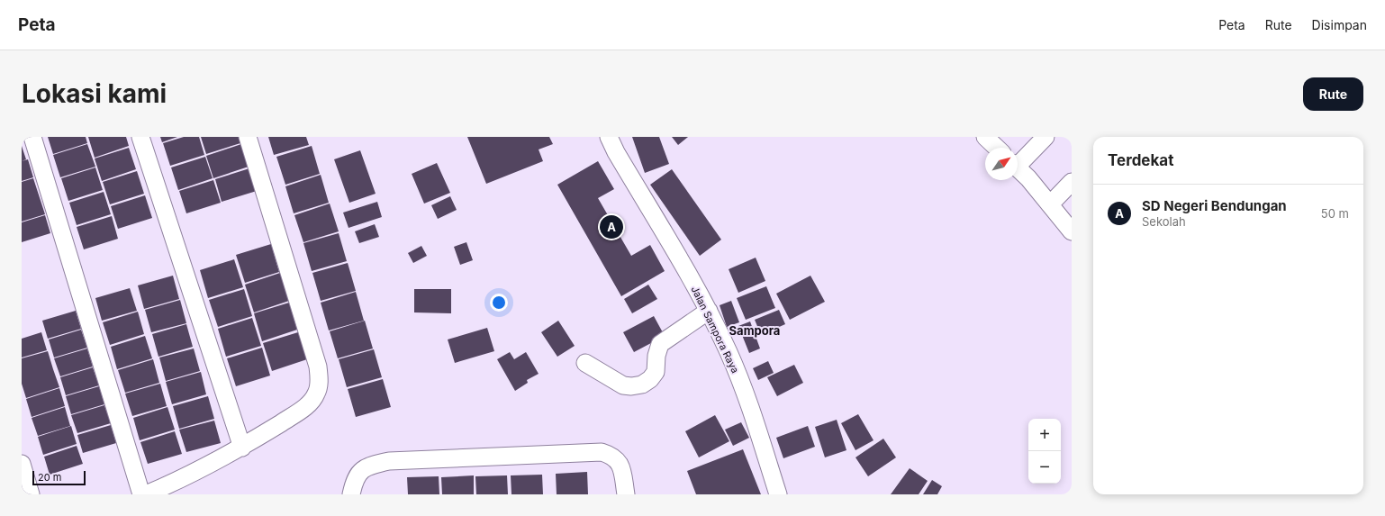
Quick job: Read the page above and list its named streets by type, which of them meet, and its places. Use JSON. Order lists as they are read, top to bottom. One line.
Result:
{"streets":{"street":["Jalan Sampora Raya"]},"districts":["Sampora"],"scale_bar":"20 m","north":"top right","page":{"header":"Peta","nav":["Peta","Rute","Disimpan"],"buttons":"Rute","title":"Lokasi kami","heading":"Terdekat","list":[{"mark":"A","name":"SD Negeri Bendungan","note":"Sekolah","value":"50 m"}],"pins":"A","map_buttons":["+","−"],"scale":"20 m"}}
